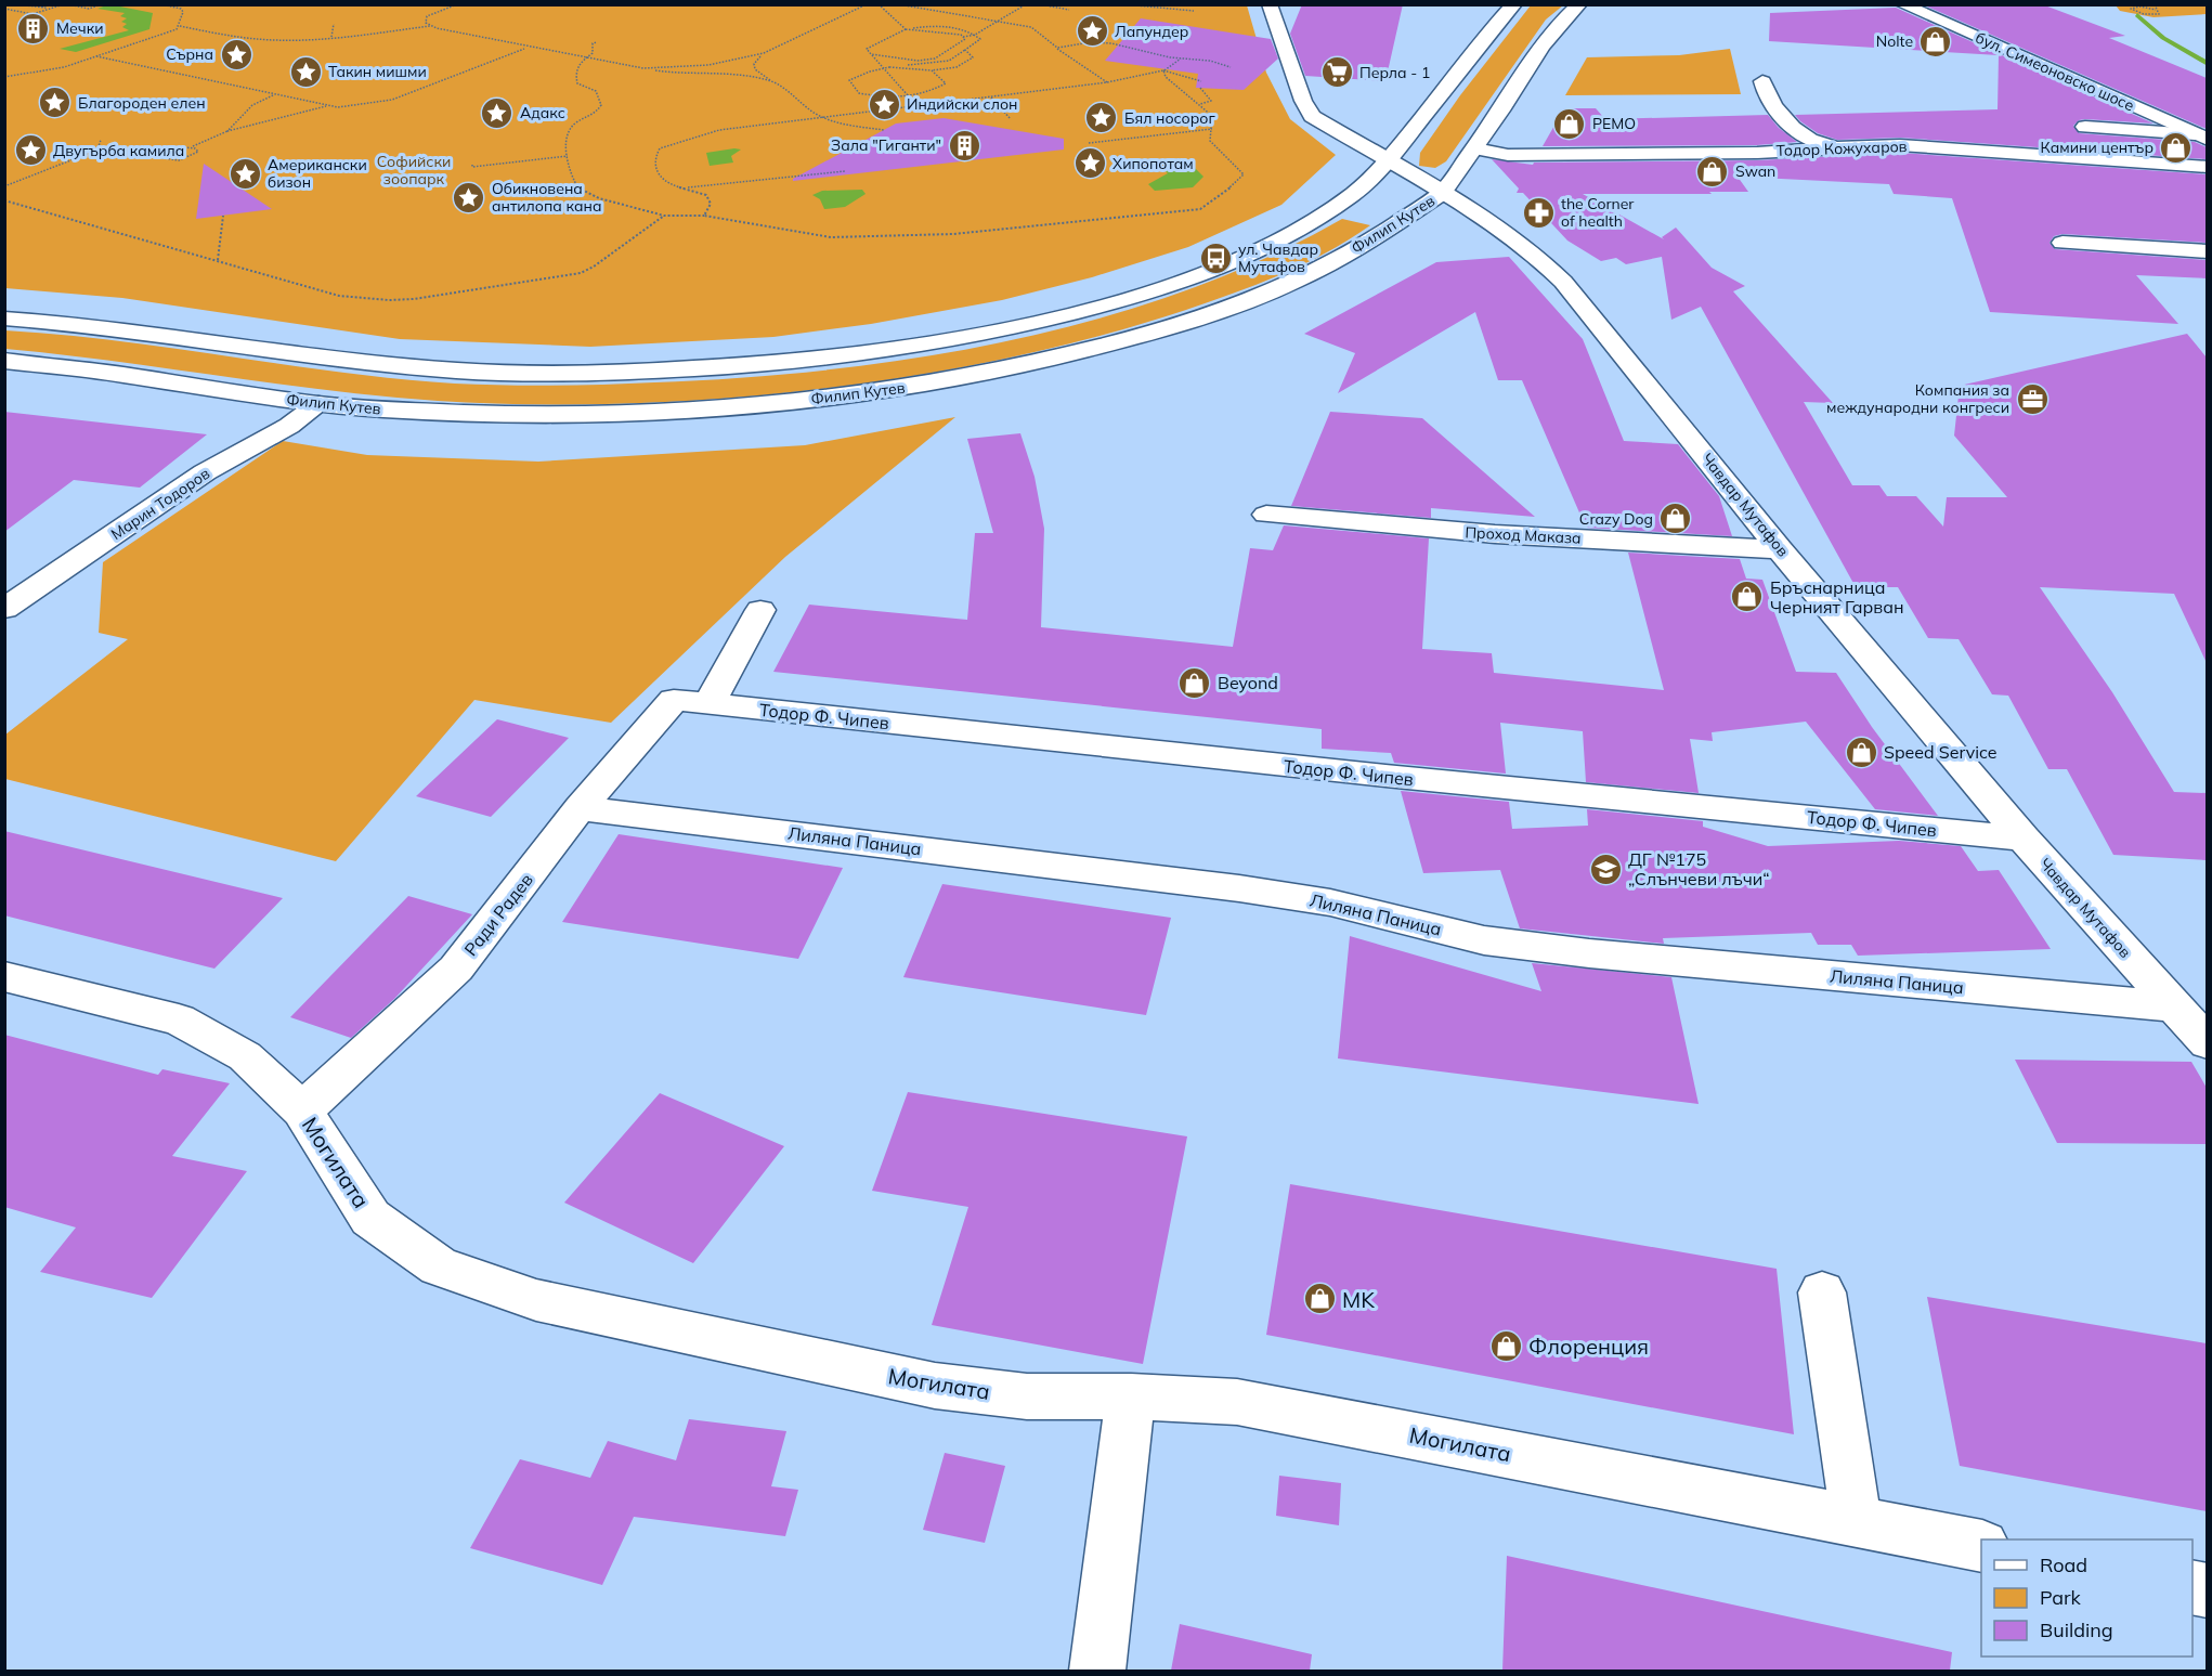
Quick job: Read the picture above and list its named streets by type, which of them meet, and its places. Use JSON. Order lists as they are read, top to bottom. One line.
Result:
{"streets":{"street":["бул. Симеоновско шосе","Тодор Кожухаров","Филип Кутев","Марин Тодоров","Чавдар Мутафов","Проход Маказа","Тодор Ф. Чипев","Лиляна Паница","Ради Радев","Могилата"]},"crossings":[["Тодор Кожухаров","Филип Кутев"],["Филип Кутев","Марин Тодоров"],["Филип Кутев","Чавдар Мутафов"],["Чавдар Мутафов","Проход Маказа"],["Чавдар Мутафов","Тодор Ф. Чипев"],["Чавдар Мутафов","Лиляна Паница"],["Тодор Ф. Чипев","Ради Радев"],["Лиляна Паница","Ради Радев"],["Ради Радев","Могилата"]],"parks":["Софийски зоопарк"],"places":{"building":["Мечки","Зала \"Гиганти\""],"place":["Лапундер","Сърна","Такин мишми","Благороден елен","Индийски слон","Адакс","Бял носорог","Двугърба камила","Хипопотам","Американски бизон","Обикновена антилопа кана"],"shop":["Nolte","РЕМО","Камини център","Swan","Crazy Dog","Бръснарница Черният Гарван","Beyond","Speed Service","MK","Флоренция"],"supermarket":["Перла - 1"],"pharmacy":["the Corner of health"],"bus stop":["ул. Чавдар Мутафов"],"office":["Компания за международни конгреси"],"school or university":["ДГ №175 „Слънчеви лъчи“"]},"legend":["Road","Park","Building"]}
